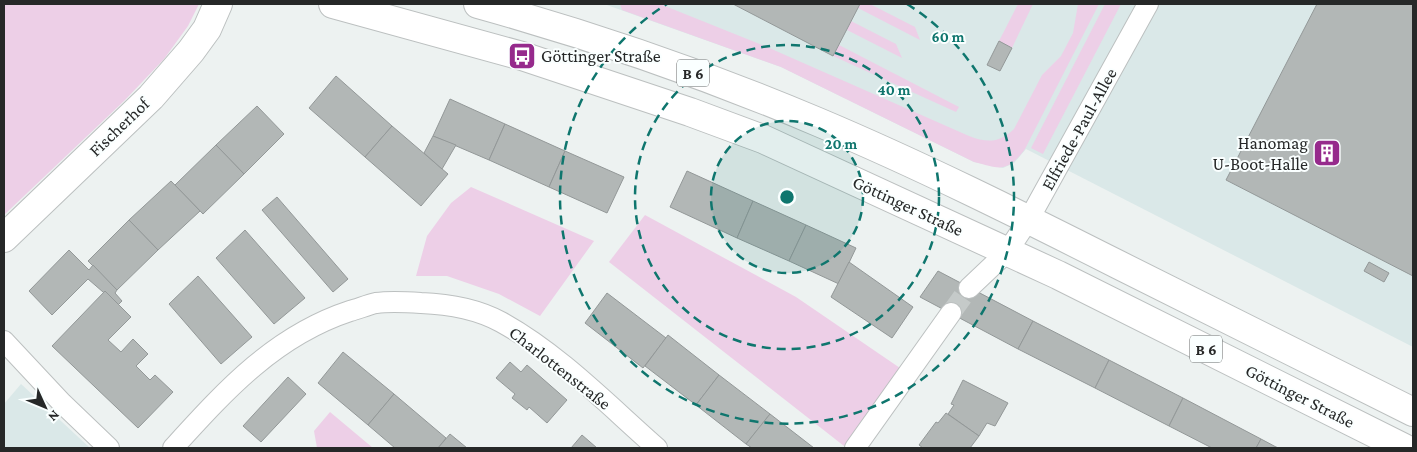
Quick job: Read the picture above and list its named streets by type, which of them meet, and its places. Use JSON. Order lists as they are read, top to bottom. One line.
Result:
{"streets":{"main road":["B 6","Fischerhof","Göttinger Straße"],"street":["Elfriede-Paul-Allee","Charlottenstraße"]},"crossings":[["Elfriede-Paul-Allee","Göttinger Straße"]],"places":{"bus stop":["Göttinger Straße"],"building":["Hanomag U-Boot-Halle"]},"north":"bottom right","rings":["60 m","40 m","20 m"]}
